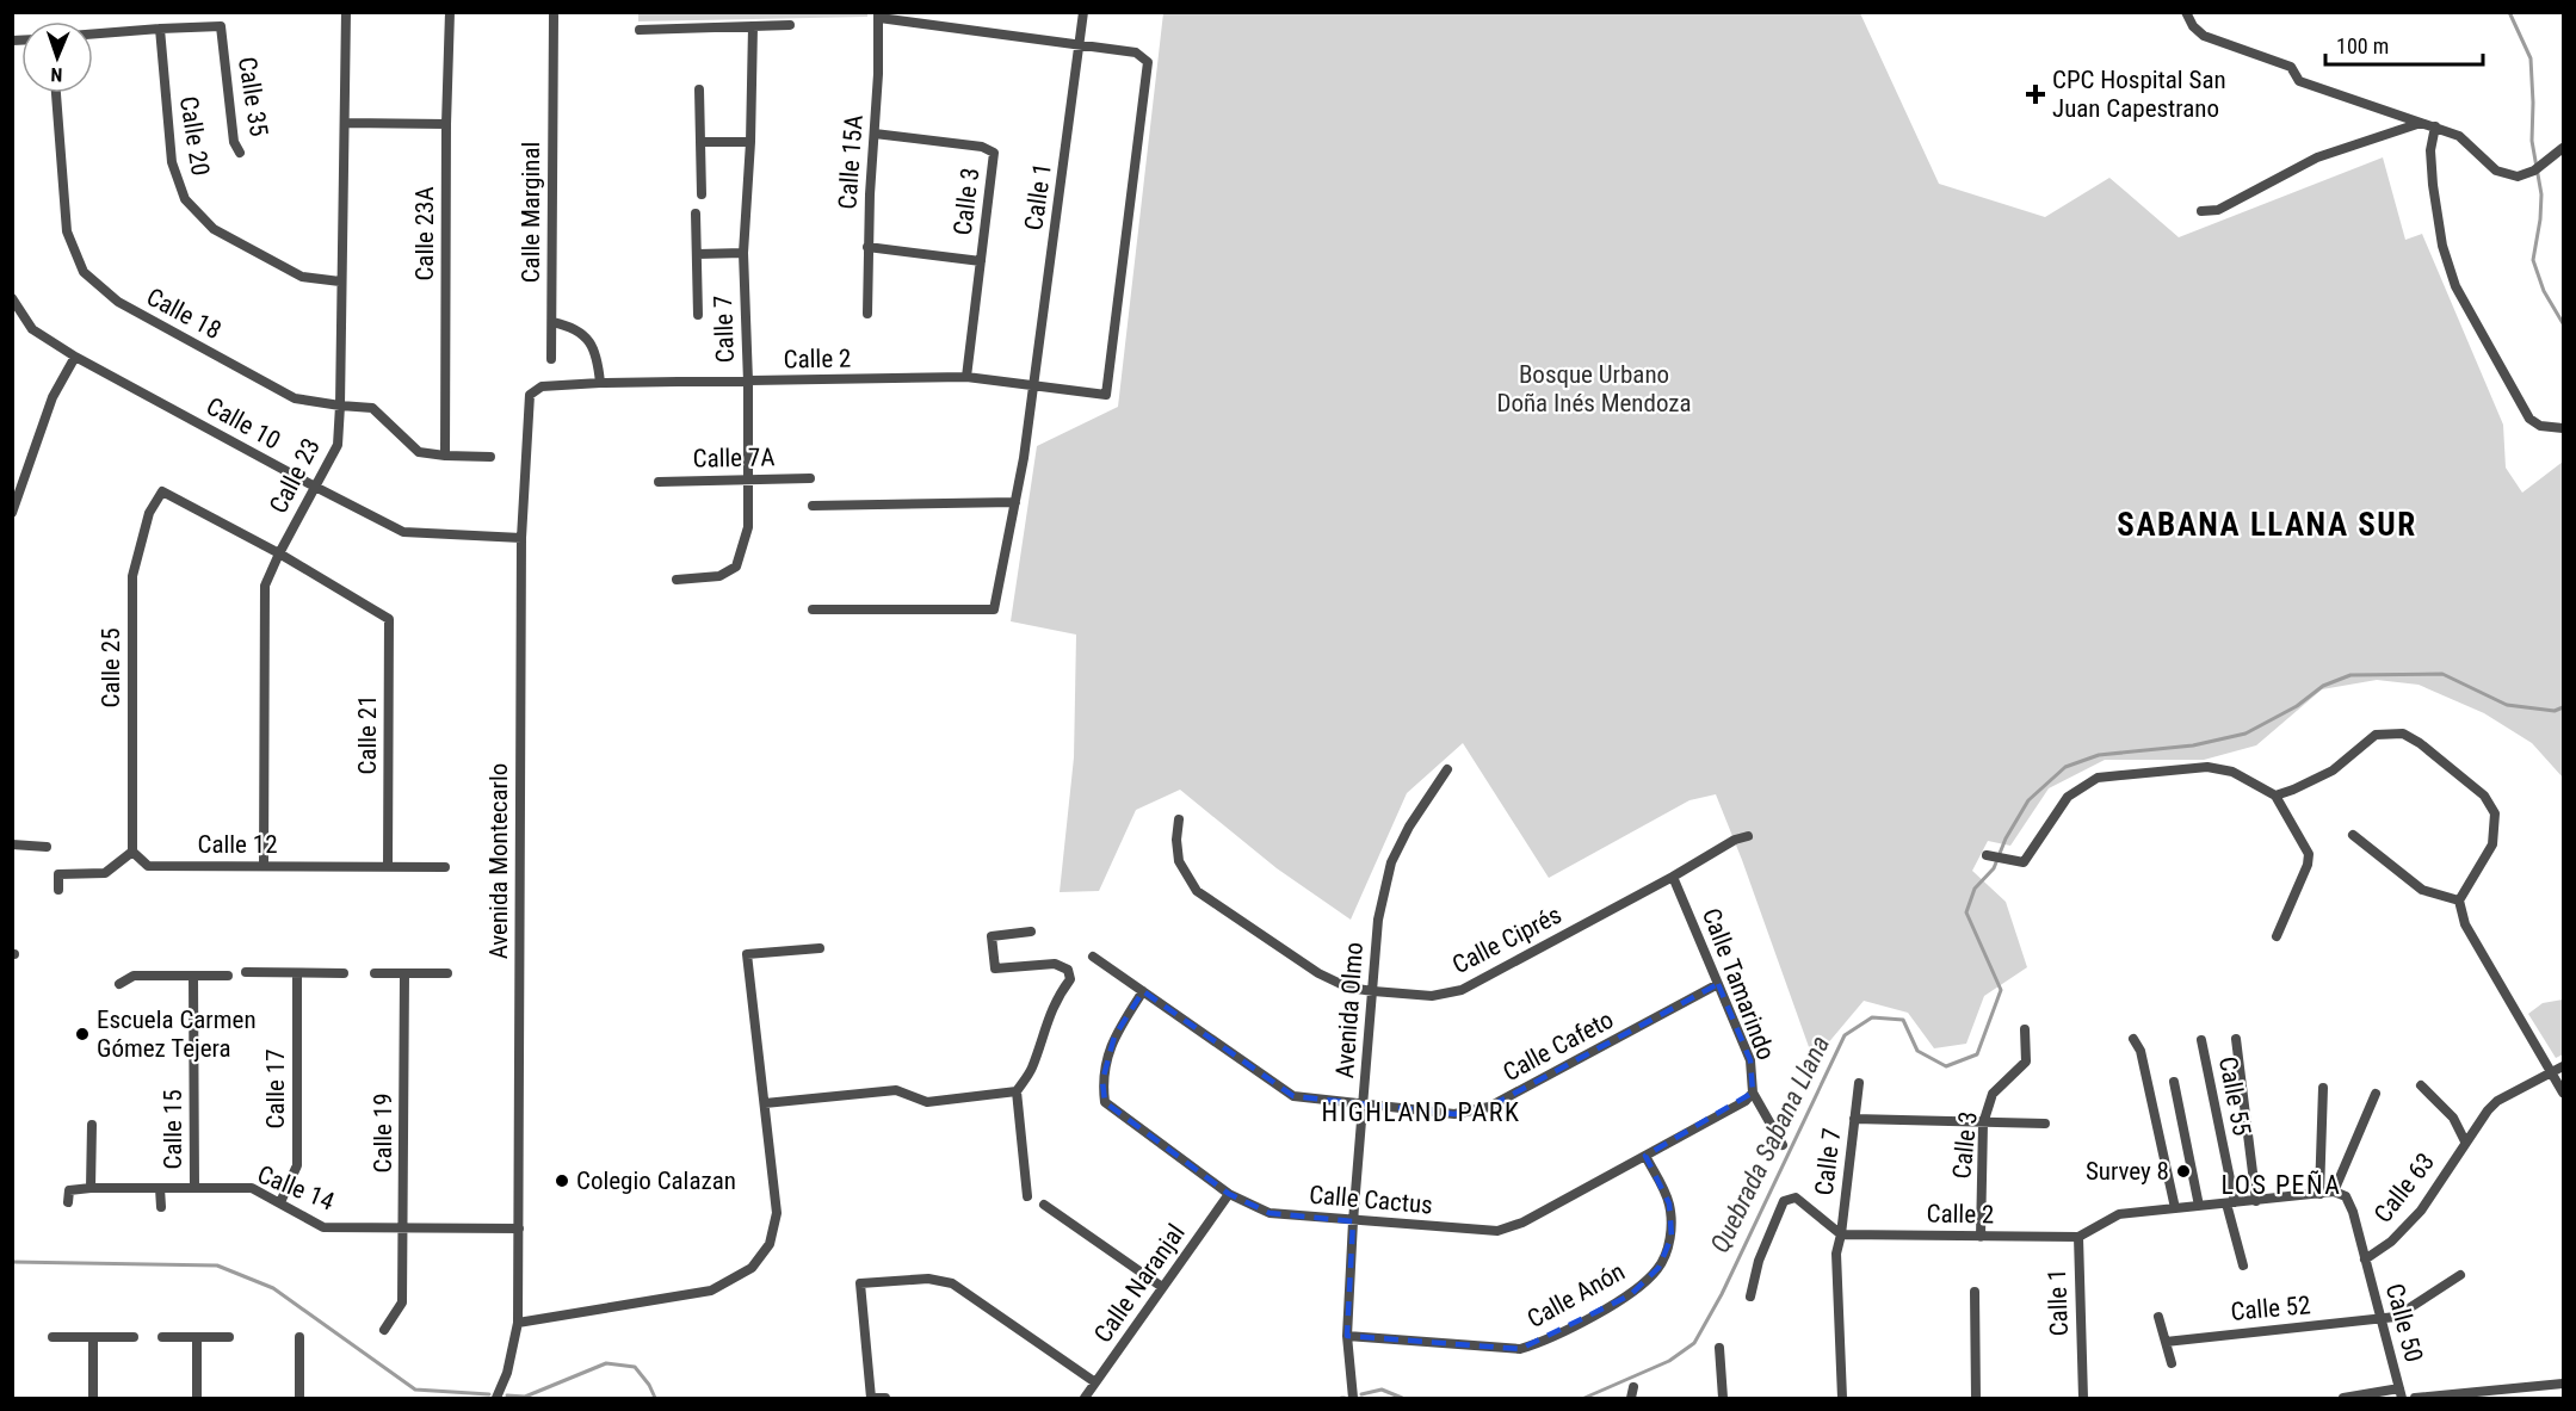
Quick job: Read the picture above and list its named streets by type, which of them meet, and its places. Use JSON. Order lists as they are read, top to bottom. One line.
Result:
{"streets":{"street":["Calle 35","Calle 20","Calle 15A","Calle 1","Calle 3","Calle Marginal","Calle 23A","Calle 18","Calle 7","Calle 2","Calle 10","Calle 7A","Calle 23","Calle 25","Calle 21","Calle 12","Avenida Montecarlo","Calle Ciprés","Calle Tamarindo","Avenida Olmo","Calle Cafeto","Calle 17","Calle 55","Calle 15","Calle 19","Calle 14","Calle 63","Calle Cactus","Calle Naranjal","Calle Anón","Calle 52","Calle 50"]},"crossings":[["Calle 35","Calle 20"],["Calle 20","Calle 23"],["Calle 15A","Calle 3"],["Calle 1","Calle 2"],["Calle 1","Calle 55"],["Calle 1","Calle 63"],["Calle 3","Calle 7"],["Calle 3","Calle 2"],["Calle 23A","Calle 18"],["Calle 18","Calle 23"],["Calle 7","Calle 2"],["Calle 7","Calle 7A"],["Calle 2","Avenida Montecarlo"],["Calle 10","Calle 23"],["Calle 10","Avenida Montecarlo"],["Calle 23","Calle 25"],["Calle 23","Calle 21"],["Calle 23","Calle 12"],["Calle 25","Calle 21"],["Calle 25","Calle 12"],["Calle 21","Calle 12"],["Avenida Montecarlo","Calle 14"],["Calle Ciprés","Calle Tamarindo"],["Calle Ciprés","Avenida Olmo"],["Calle Tamarindo","Calle Cafeto"],["Calle Tamarindo","Calle Cactus"],["Avenida Olmo","Calle Cafeto"],["Avenida Olmo","Calle Cactus"],["Avenida Olmo","Calle Anón"],["Calle Cafeto","Calle Cactus"],["Calle 17","Calle 14"],["Calle 15","Calle 14"],["Calle 19","Calle 14"],["Calle 63","Calle 50"],["Calle Cactus","Calle Naranjal"],["Calle Cactus","Calle Anón"],["Calle 52","Calle 50"]],"districts":["SABANA LLANA SUR","HIGHLAND PARK","LOS PEÑA"],"water":["Quebrada Sabana Llana"],"parks":["Bosque Urbano Doña Inés Mendoza"],"places":{"health":["CPC Hospital San Juan Capestrano"],"other":["Escuela Carmen Gómez Tejera","Survey 8","Colegio Calazan"]},"scale_bar":"100 m","north":"bottom"}
